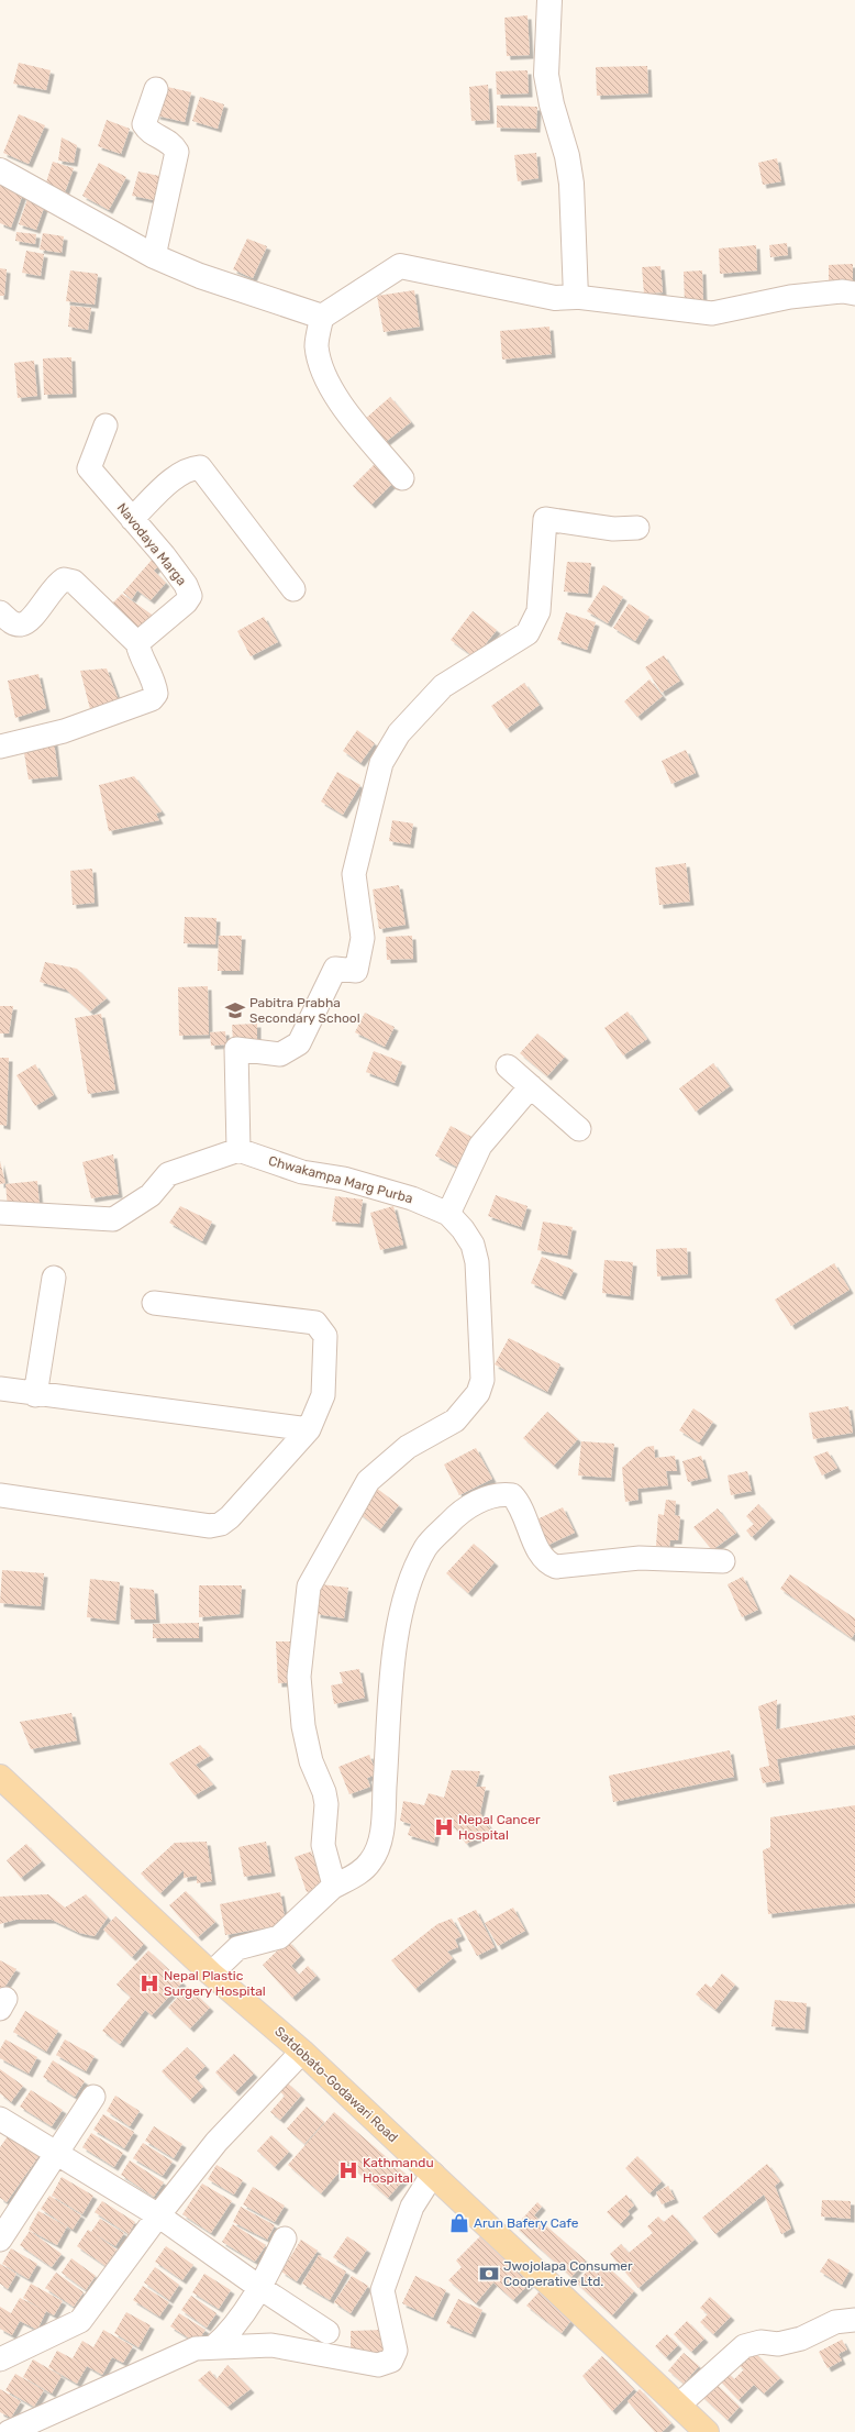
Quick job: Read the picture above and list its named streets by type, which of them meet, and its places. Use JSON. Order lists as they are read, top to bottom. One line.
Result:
{"streets":{"main road":["Satdobato-Godawari Road"],"street":["Navodaya Marga","Chwakampa Marg Purba"]},"places":{"school or university":["Pabitra Prabha Secondary School"],"hospital":["Nepal Cancer Hospital","Nepal Plastic Surgery Hospital","Kathmandu Hospital"],"shop":["Arun Bafery Cafe"],"bank":["Jwojolapa Consumer Cooperative Ltd."]}}
